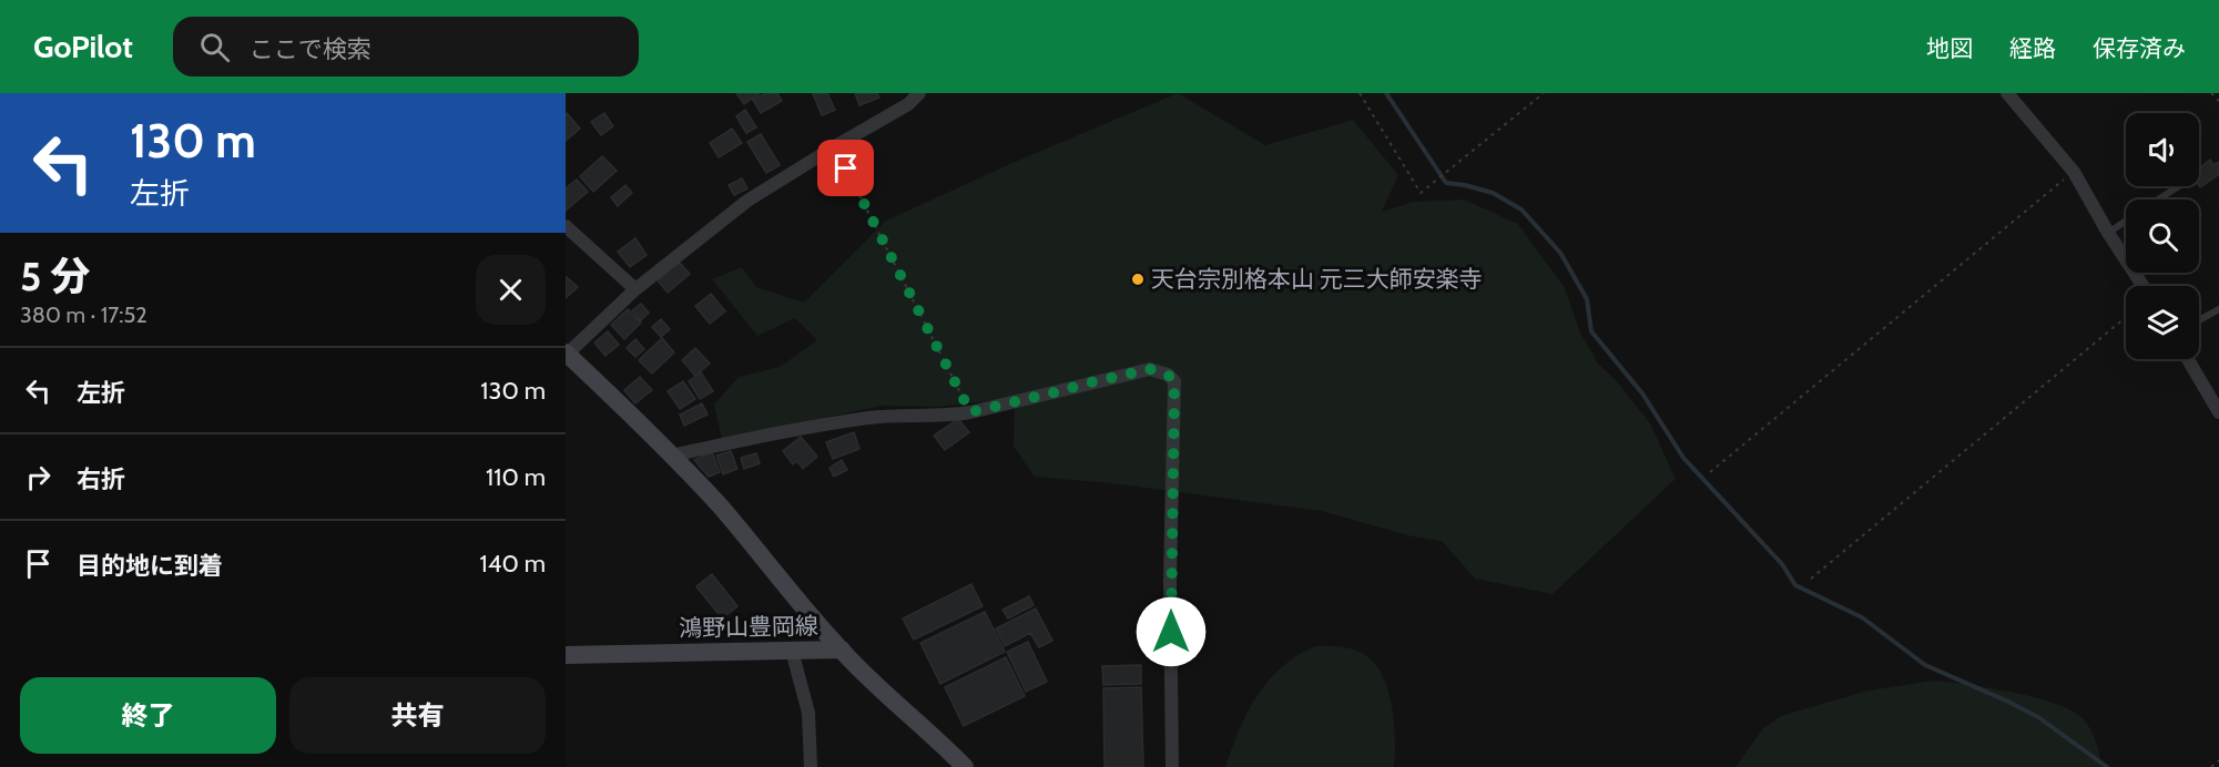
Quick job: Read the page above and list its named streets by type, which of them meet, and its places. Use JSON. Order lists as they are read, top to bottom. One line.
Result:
{"streets":{"main road":["鴻野山豊岡線"]},"places":["天台宗別格本山 元三大師安楽寺"],"page":{"header":"GoPilot","search":"ここで検索","nav":["地図","経路","保存済み"],"turn":["130 m","左折"],"heading":["5 分","380 m · 17:52"],"list":[{"name":"左折","value":"130 m"},{"name":"右折","value":"110 m"},{"name":"目的地に到着","value":"140 m"}],"buttons":["終了","共有"]}}
